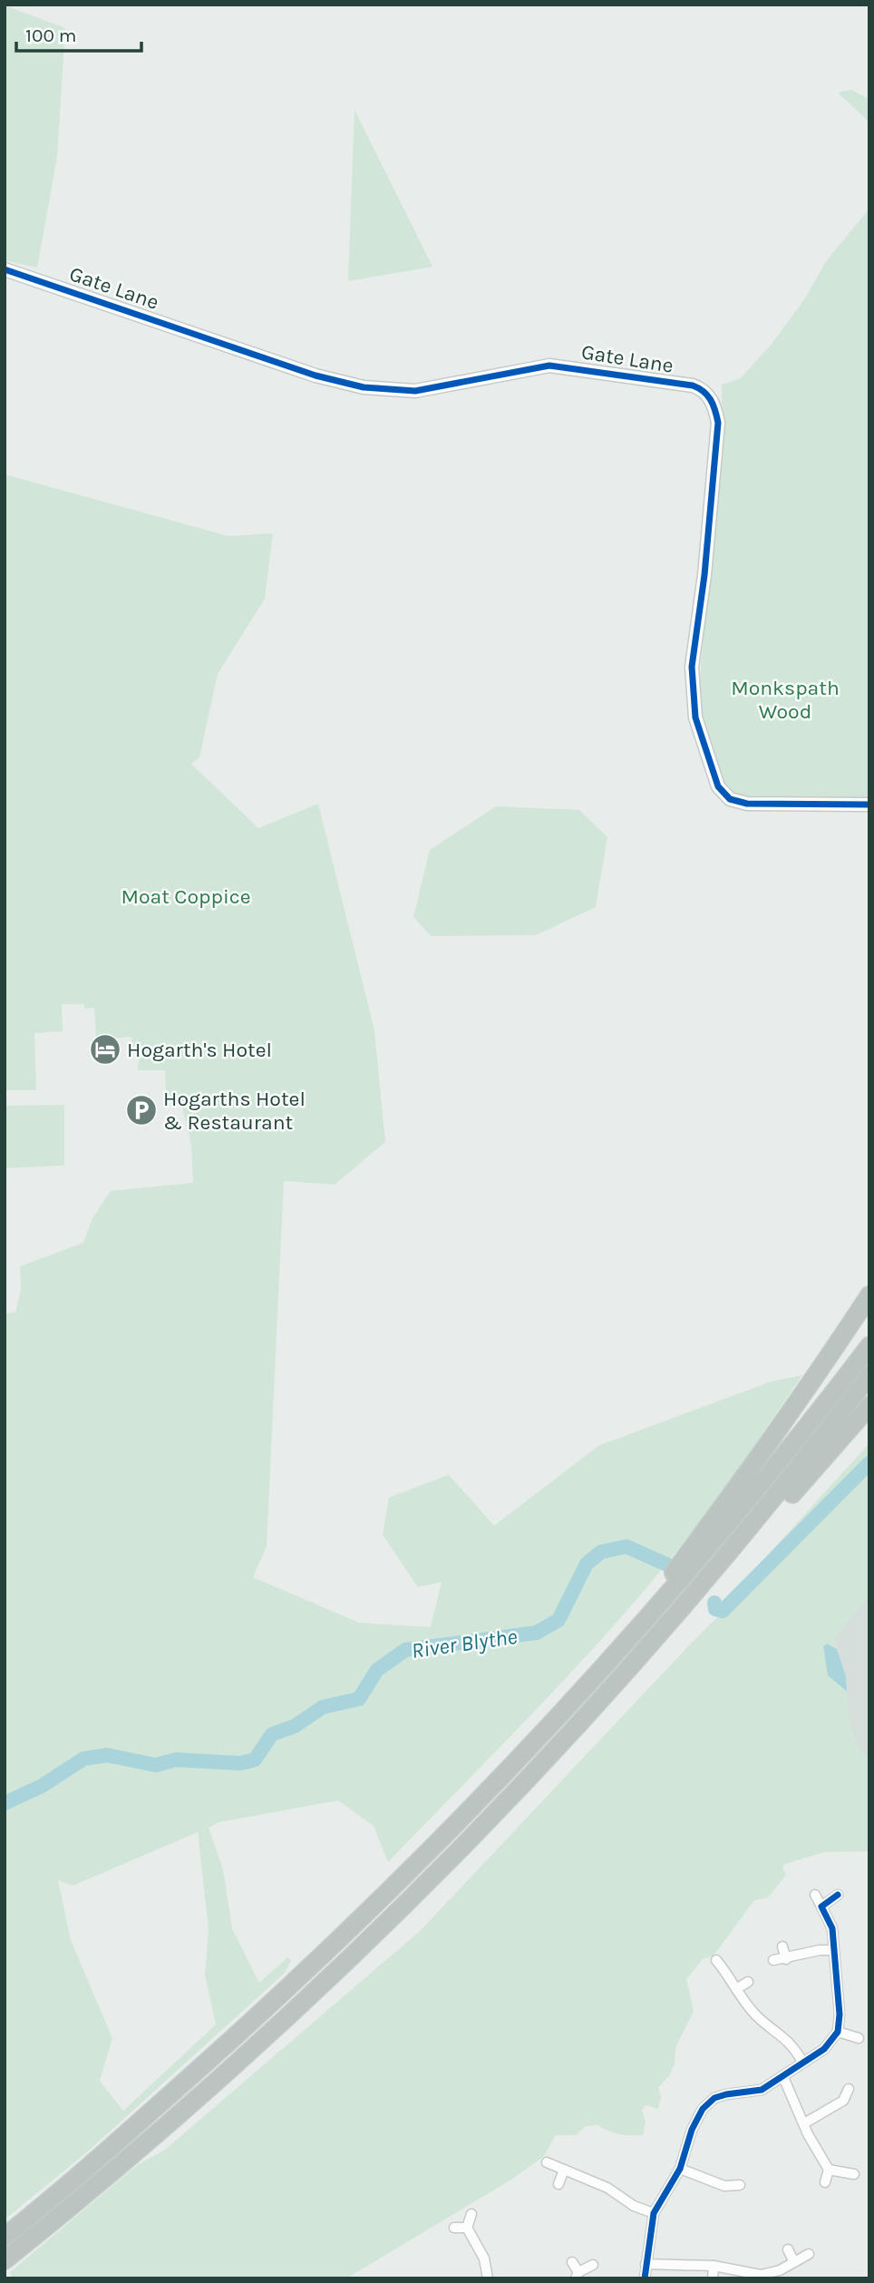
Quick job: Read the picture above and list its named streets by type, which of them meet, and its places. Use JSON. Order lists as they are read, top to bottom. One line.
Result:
{"streets":{"street":["Gate Lane"]},"water":["River Blythe"],"parks":["Monkspath Wood","Moat Coppice"],"places":{"hotel":["Hogarth's Hotel"],"parking":["Hogarths Hotel & Restaurant"]},"scale_bar":"100 m"}
